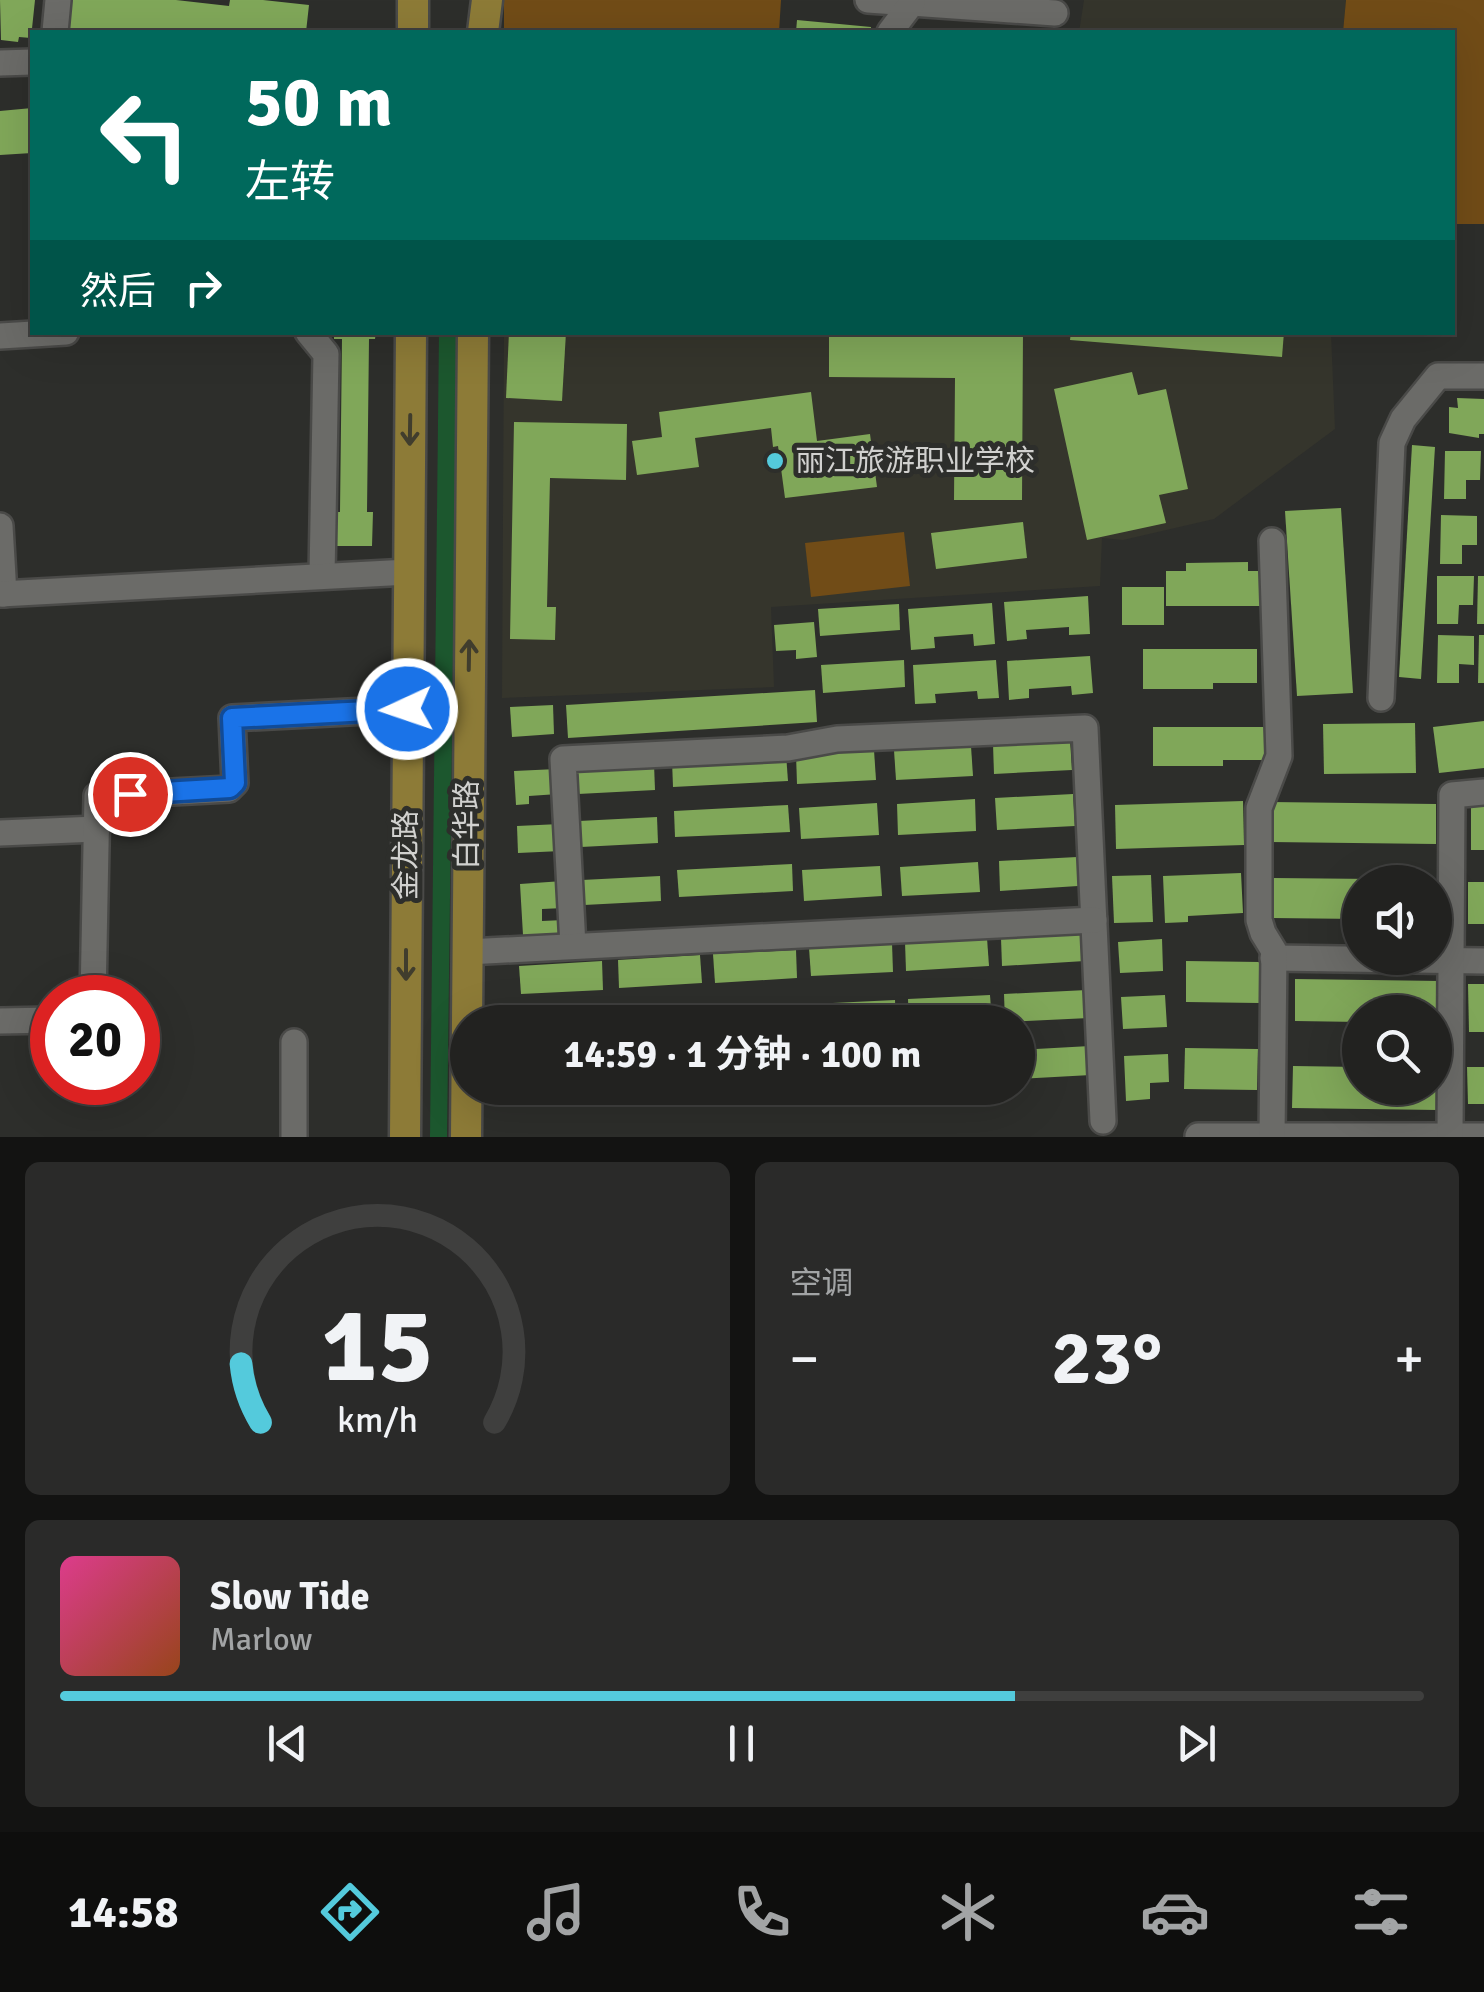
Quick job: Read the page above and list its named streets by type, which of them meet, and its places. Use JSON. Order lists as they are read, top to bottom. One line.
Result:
{"streets":{"main road":["白华路","金龙路"]},"one_way":["白华路","金龙路"],"places":["丽江旅游职业学校"],"page":{"turn":["50 m","左转"],"then":"然后","limit":"20","trip":"14:59 · 1 分钟 · 100 m","tile":"空调","heat":["−","23°","+"],"song":["Slow Tide","Marlow"],"tabs":"14:58","gauge":["15","km/h"]}}
